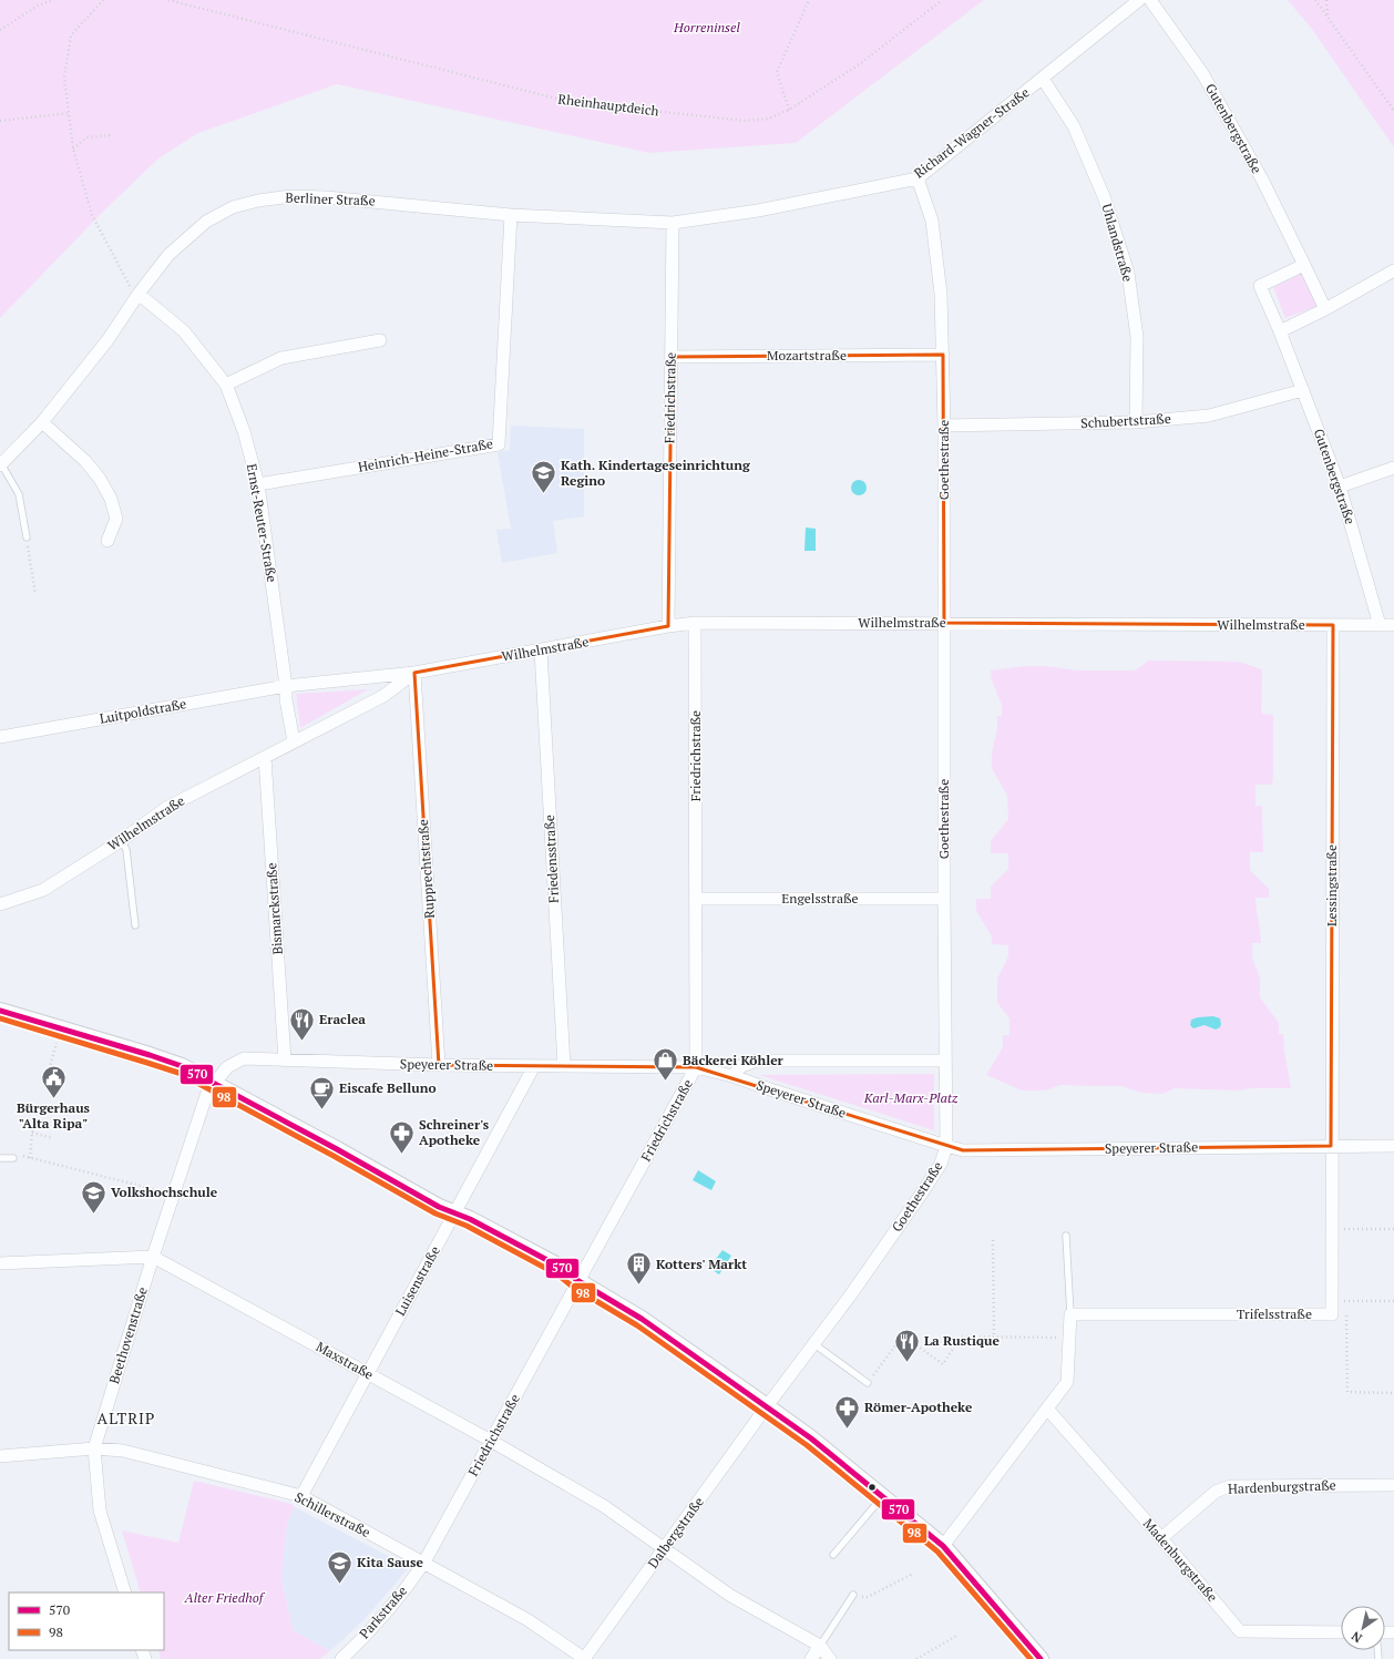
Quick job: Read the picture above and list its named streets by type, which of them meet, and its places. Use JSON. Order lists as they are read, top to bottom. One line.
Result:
{"streets":{"street":["Gutenbergstraße","Richard-Wagner-Straße","Berliner Straße","Uhlandstraße","Mozartstraße","Friedrichstraße","Schubertstraße","Heinrich-Heine-Straße","Goethestraße","Ernst-Reuter-Straße","Wilhelmstraße","Luitpoldstraße","Friedensstraße","Rupprechtstraße","Lessingstraße","Engelsstraße","Bismarckstraße","Speyerer Straße","Luisenstraße","Trifelsstraße","Beethovenstraße","Maxstraße","Hardenburgstraße","Schillerstraße","Dalbergstraße","Madenburgstraße","Parkstraße"],"path":["Rheinhauptdeich"]},"crossings":[["Gutenbergstraße","Schubertstraße"],["Gutenbergstraße","Wilhelmstraße"],["Richard-Wagner-Straße","Berliner Straße"],["Richard-Wagner-Straße","Uhlandstraße"],["Richard-Wagner-Straße","Friedrichstraße"],["Richard-Wagner-Straße","Goethestraße"],["Berliner Straße","Friedrichstraße"],["Berliner Straße","Heinrich-Heine-Straße"],["Berliner Straße","Ernst-Reuter-Straße"],["Uhlandstraße","Schubertstraße"],["Mozartstraße","Friedrichstraße"],["Mozartstraße","Goethestraße"],["Friedrichstraße","Wilhelmstraße"],["Friedrichstraße","Engelsstraße"],["Friedrichstraße","Speyerer Straße"],["Friedrichstraße","Maxstraße"],["Friedrichstraße","Schillerstraße"],["Friedrichstraße","Parkstraße"],["Schubertstraße","Goethestraße"],["Heinrich-Heine-Straße","Ernst-Reuter-Straße"],["Goethestraße","Wilhelmstraße"],["Goethestraße","Engelsstraße"],["Goethestraße","Speyerer Straße"],["Goethestraße","Dalbergstraße"],["Ernst-Reuter-Straße","Wilhelmstraße"],["Ernst-Reuter-Straße","Luitpoldstraße"],["Wilhelmstraße","Luitpoldstraße"],["Wilhelmstraße","Friedensstraße"],["Wilhelmstraße","Rupprechtstraße"],["Wilhelmstraße","Lessingstraße"],["Wilhelmstraße","Bismarckstraße"],["Friedensstraße","Speyerer Straße"],["Rupprechtstraße","Speyerer Straße"],["Lessingstraße","Speyerer Straße"],["Lessingstraße","Trifelsstraße"],["Bismarckstraße","Speyerer Straße"],["Speyerer Straße","Luisenstraße"],["Speyerer Straße","Trifelsstraße"],["Speyerer Straße","Beethovenstraße"],["Luisenstraße","Maxstraße"],["Luisenstraße","Schillerstraße"],["Beethovenstraße","Maxstraße"],["Beethovenstraße","Schillerstraße"],["Maxstraße","Dalbergstraße"],["Hardenburgstraße","Madenburgstraße"],["Schillerstraße","Dalbergstraße"],["Schillerstraße","Parkstraße"]],"districts":["ALTRIP"],"parks":["Horreninsel","Karl-Marx-Platz","Alter Friedhof"],"places":{"school or university":["Kath. Kindertageseinrichtung Regino","Volkshochschule","Kita Sause"],"restaurant":["Eraclea","La Rustique"],"shop":["Bäckerei Köhler"],"public building":["Bürgerhaus \"Alta Ripa\""],"cafe":["Eiscafe Belluno"],"pharmacy":["Schreiner's Apotheke","Römer-Apotheke"],"building":["Kotters' Markt"]},"lines":["transit line 570","transit line 98"],"legend":["570","98"],"north":"bottom left"}
